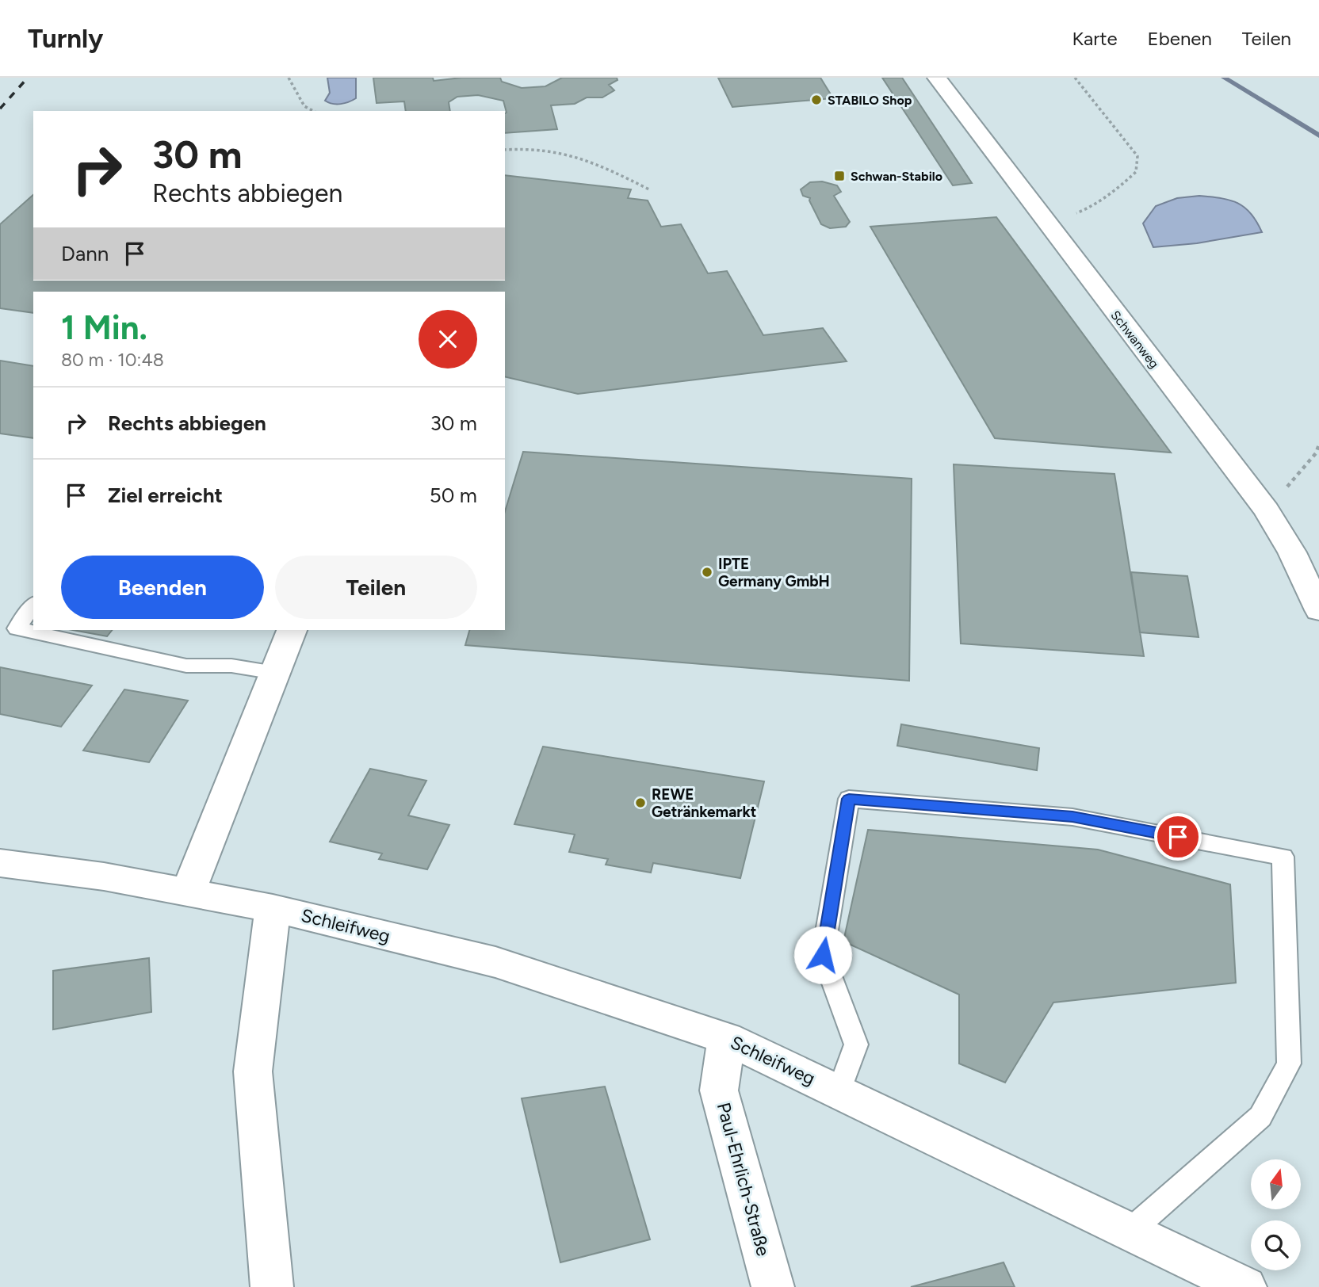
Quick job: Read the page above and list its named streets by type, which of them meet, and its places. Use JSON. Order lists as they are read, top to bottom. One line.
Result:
{"streets":{"street":["Schwanweg","Schleifweg","Paul-Ehrlich-Straße"]},"crossings":[["Schleifweg","Paul-Ehrlich-Straße"]],"places":{"other":["STABILO Shop","IPTE Germany GmbH","REWE Getränkemarkt"],"transit":["Schwan-Stabilo"]},"north":"top","page":{"header":"Turnly","nav":["Karte","Ebenen","Teilen"],"turn":["30 m","Rechts abbiegen"],"then":"Dann","heading":["1 Min.","80 m · 10:48"],"list":[{"name":"Rechts abbiegen","value":"30 m"},{"name":"Ziel erreicht","value":"50 m"}],"buttons":["Beenden","Teilen"]}}
